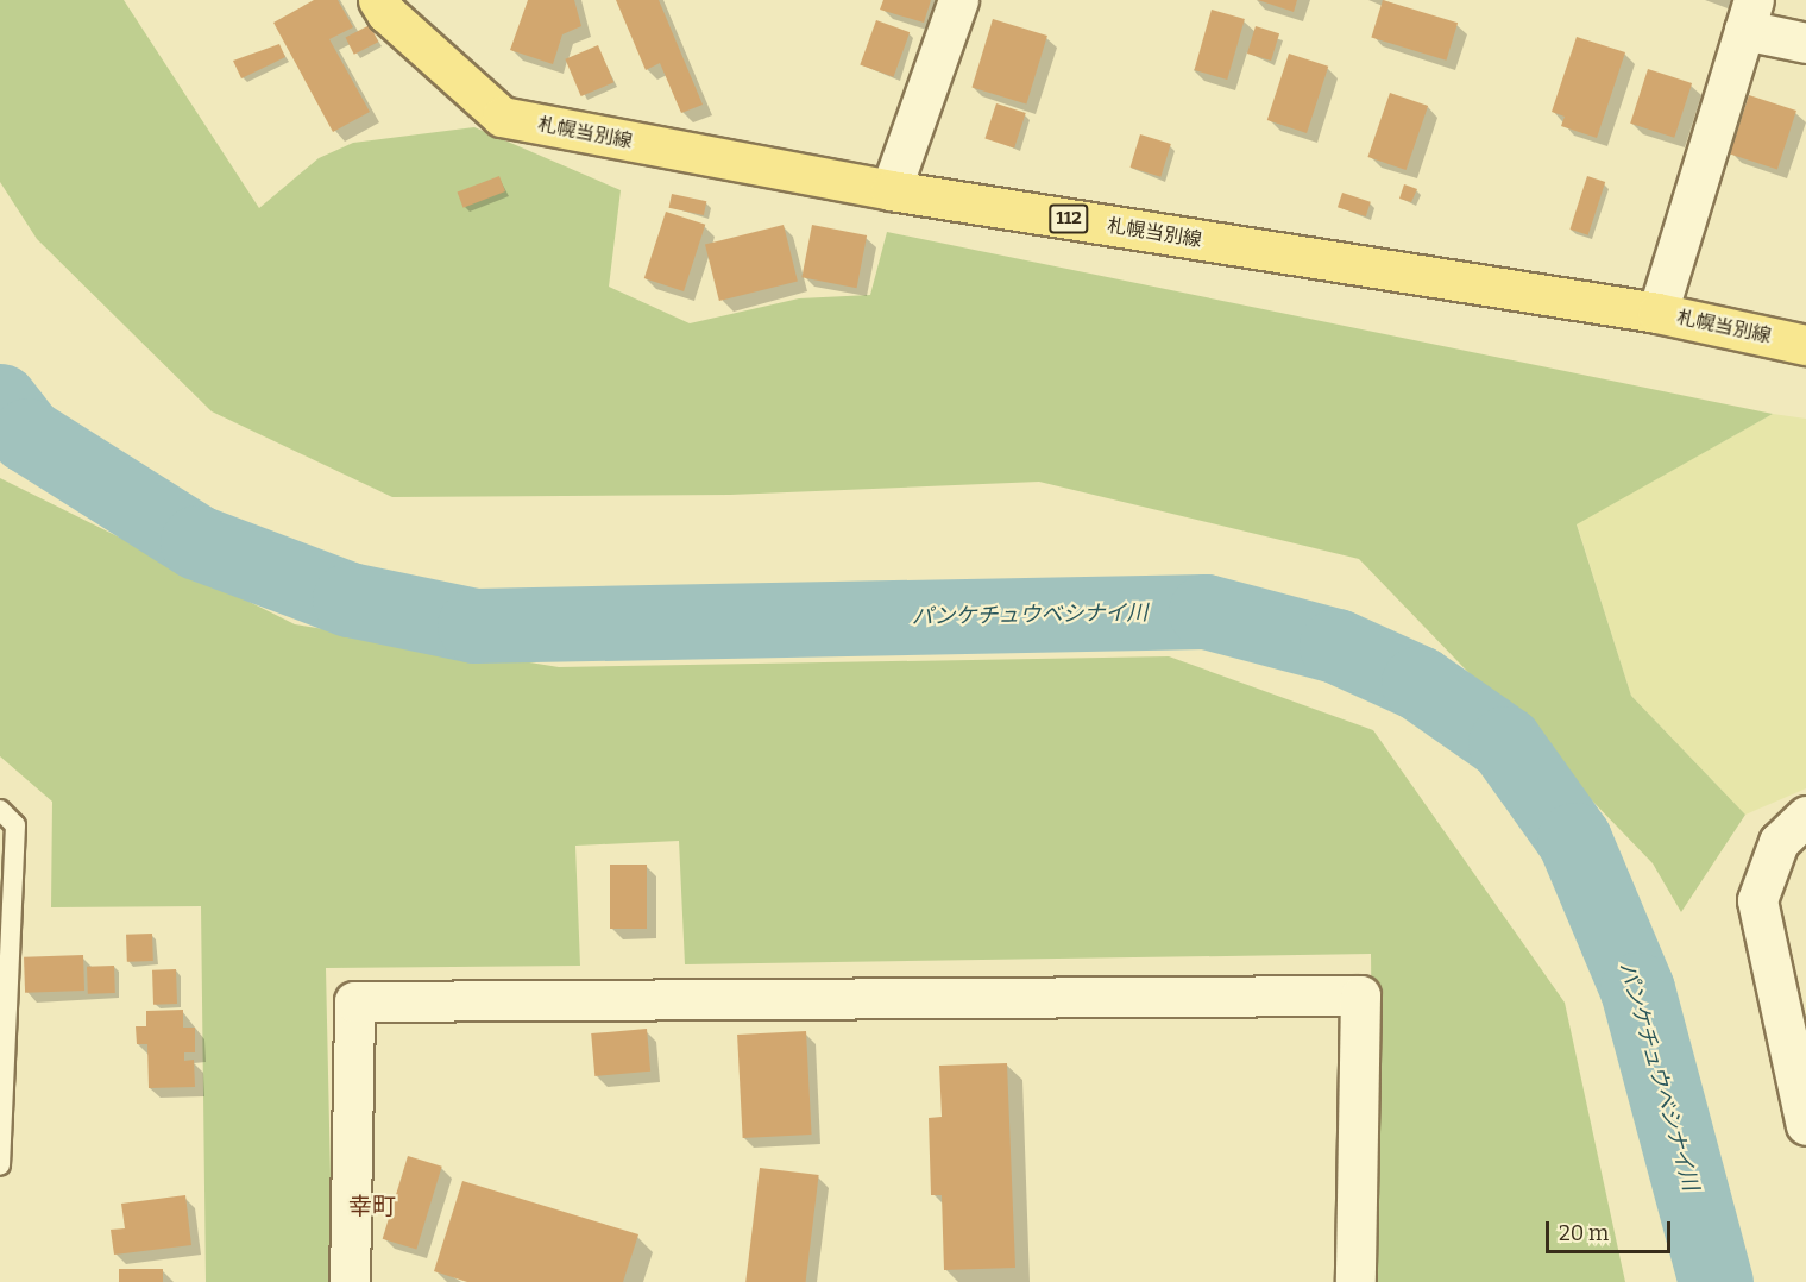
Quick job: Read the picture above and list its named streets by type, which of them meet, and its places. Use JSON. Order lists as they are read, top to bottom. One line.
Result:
{"streets":{"main road":["札幌当別線","112"]},"districts":["幸町"],"water":["パンケチュウベシナイ川"],"scale_bar":"20 m"}
